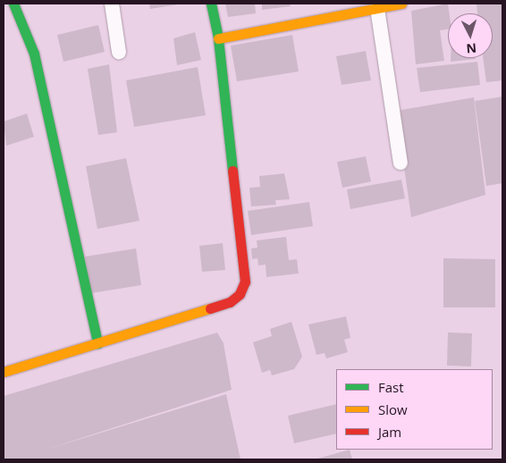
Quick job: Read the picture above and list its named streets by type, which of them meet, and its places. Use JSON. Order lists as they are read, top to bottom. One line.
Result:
{"legend":["Fast","Slow","Jam"],"north":"bottom"}
